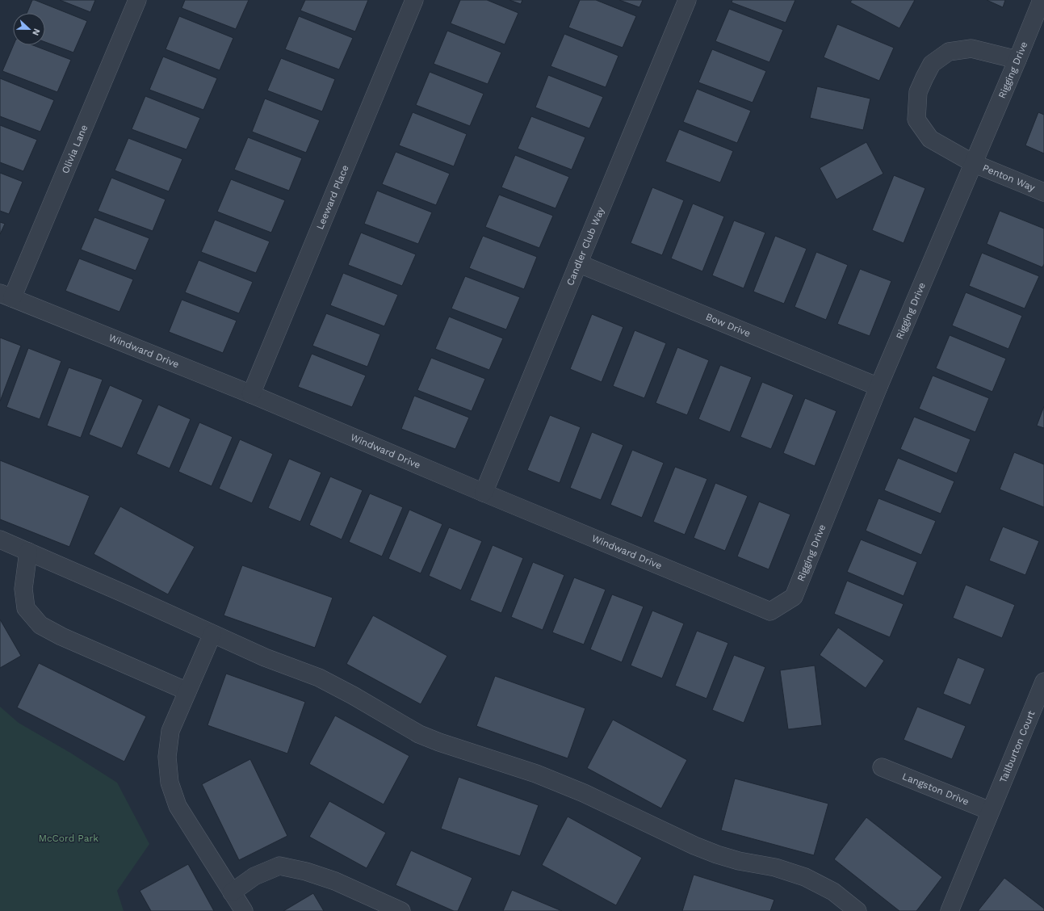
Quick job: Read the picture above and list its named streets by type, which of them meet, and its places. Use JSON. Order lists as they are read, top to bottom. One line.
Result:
{"streets":{"street":["Rigging Drive","Olivia Lane","Penton Way","Leeward Place","Candler Club Way","Bow Drive","Windward Drive","Tailburton Court","Langston Drive"]},"crossings":[["Rigging Drive","Penton Way"],["Rigging Drive","Bow Drive"],["Rigging Drive","Windward Drive"],["Olivia Lane","Windward Drive"],["Leeward Place","Windward Drive"],["Candler Club Way","Bow Drive"],["Candler Club Way","Windward Drive"],["Tailburton Court","Langston Drive"]],"parks":["McCord Park"],"north":"right"}
